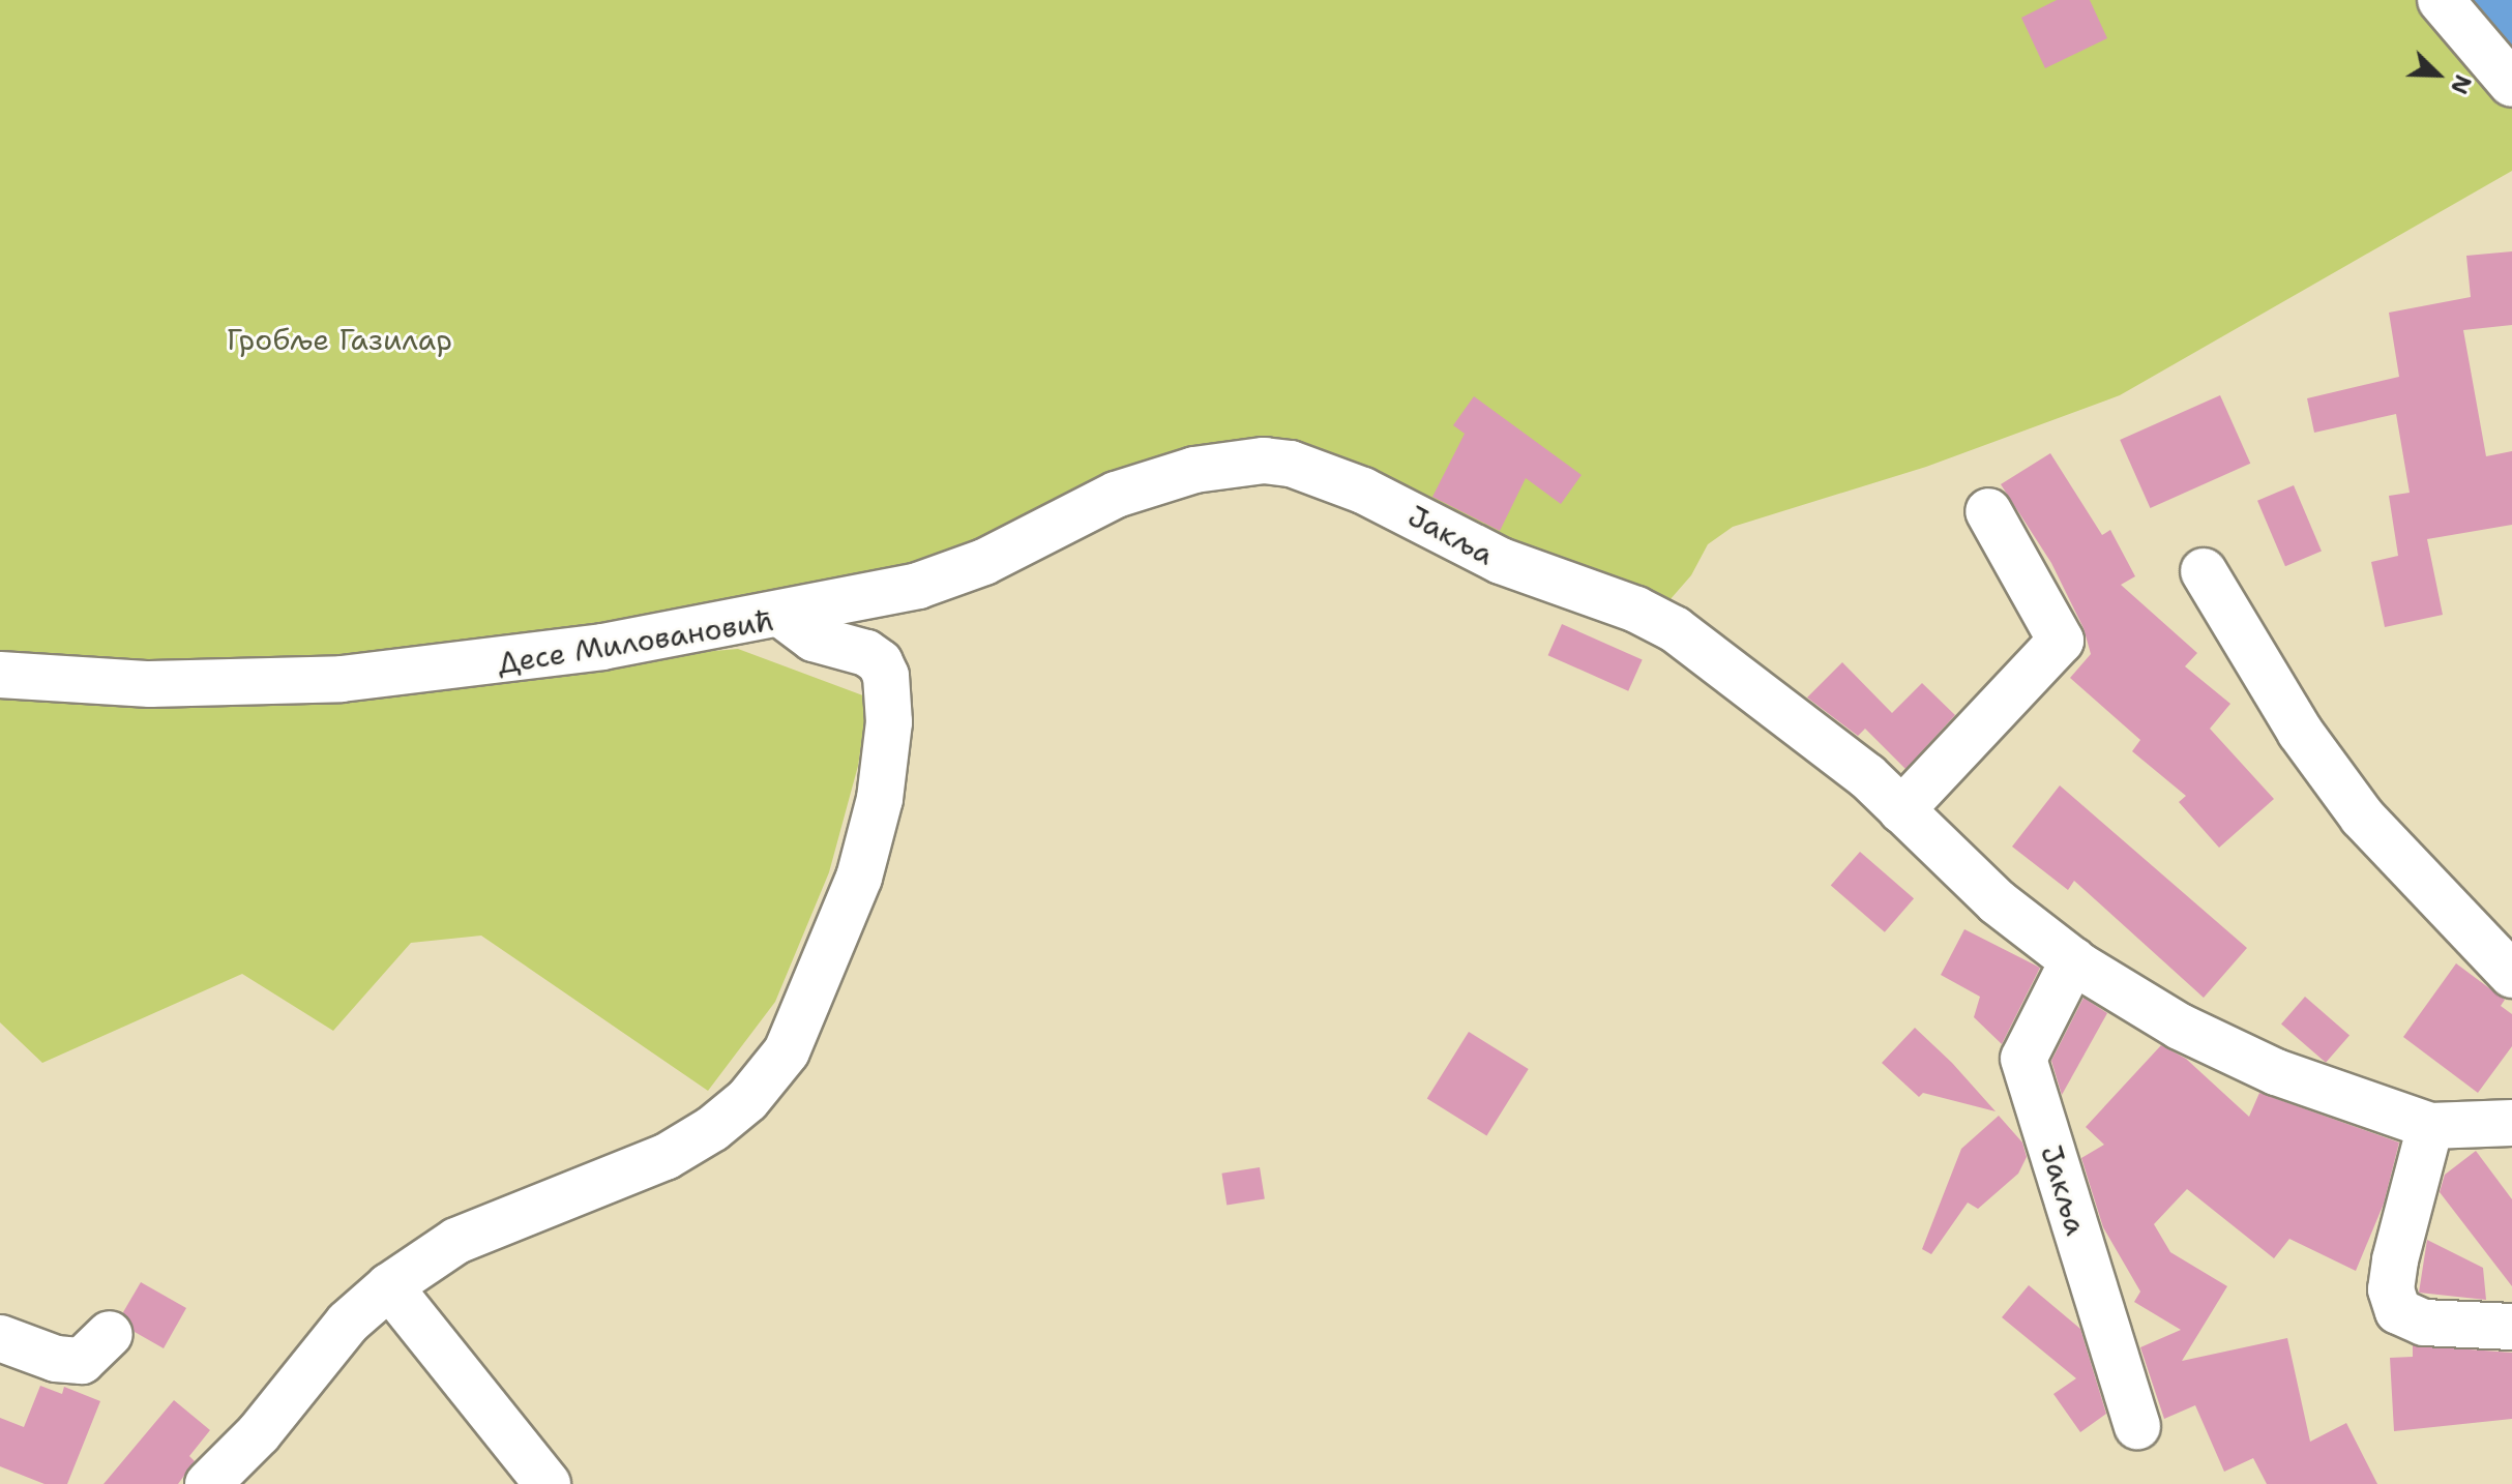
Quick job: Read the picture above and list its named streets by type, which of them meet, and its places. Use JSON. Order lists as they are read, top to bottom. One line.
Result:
{"streets":{"street":["Јакља","Десе Миловановић"]},"crossings":[["Јакља","Десе Миловановић"]],"parks":["Гробље Газилар"],"north":"bottom right"}
